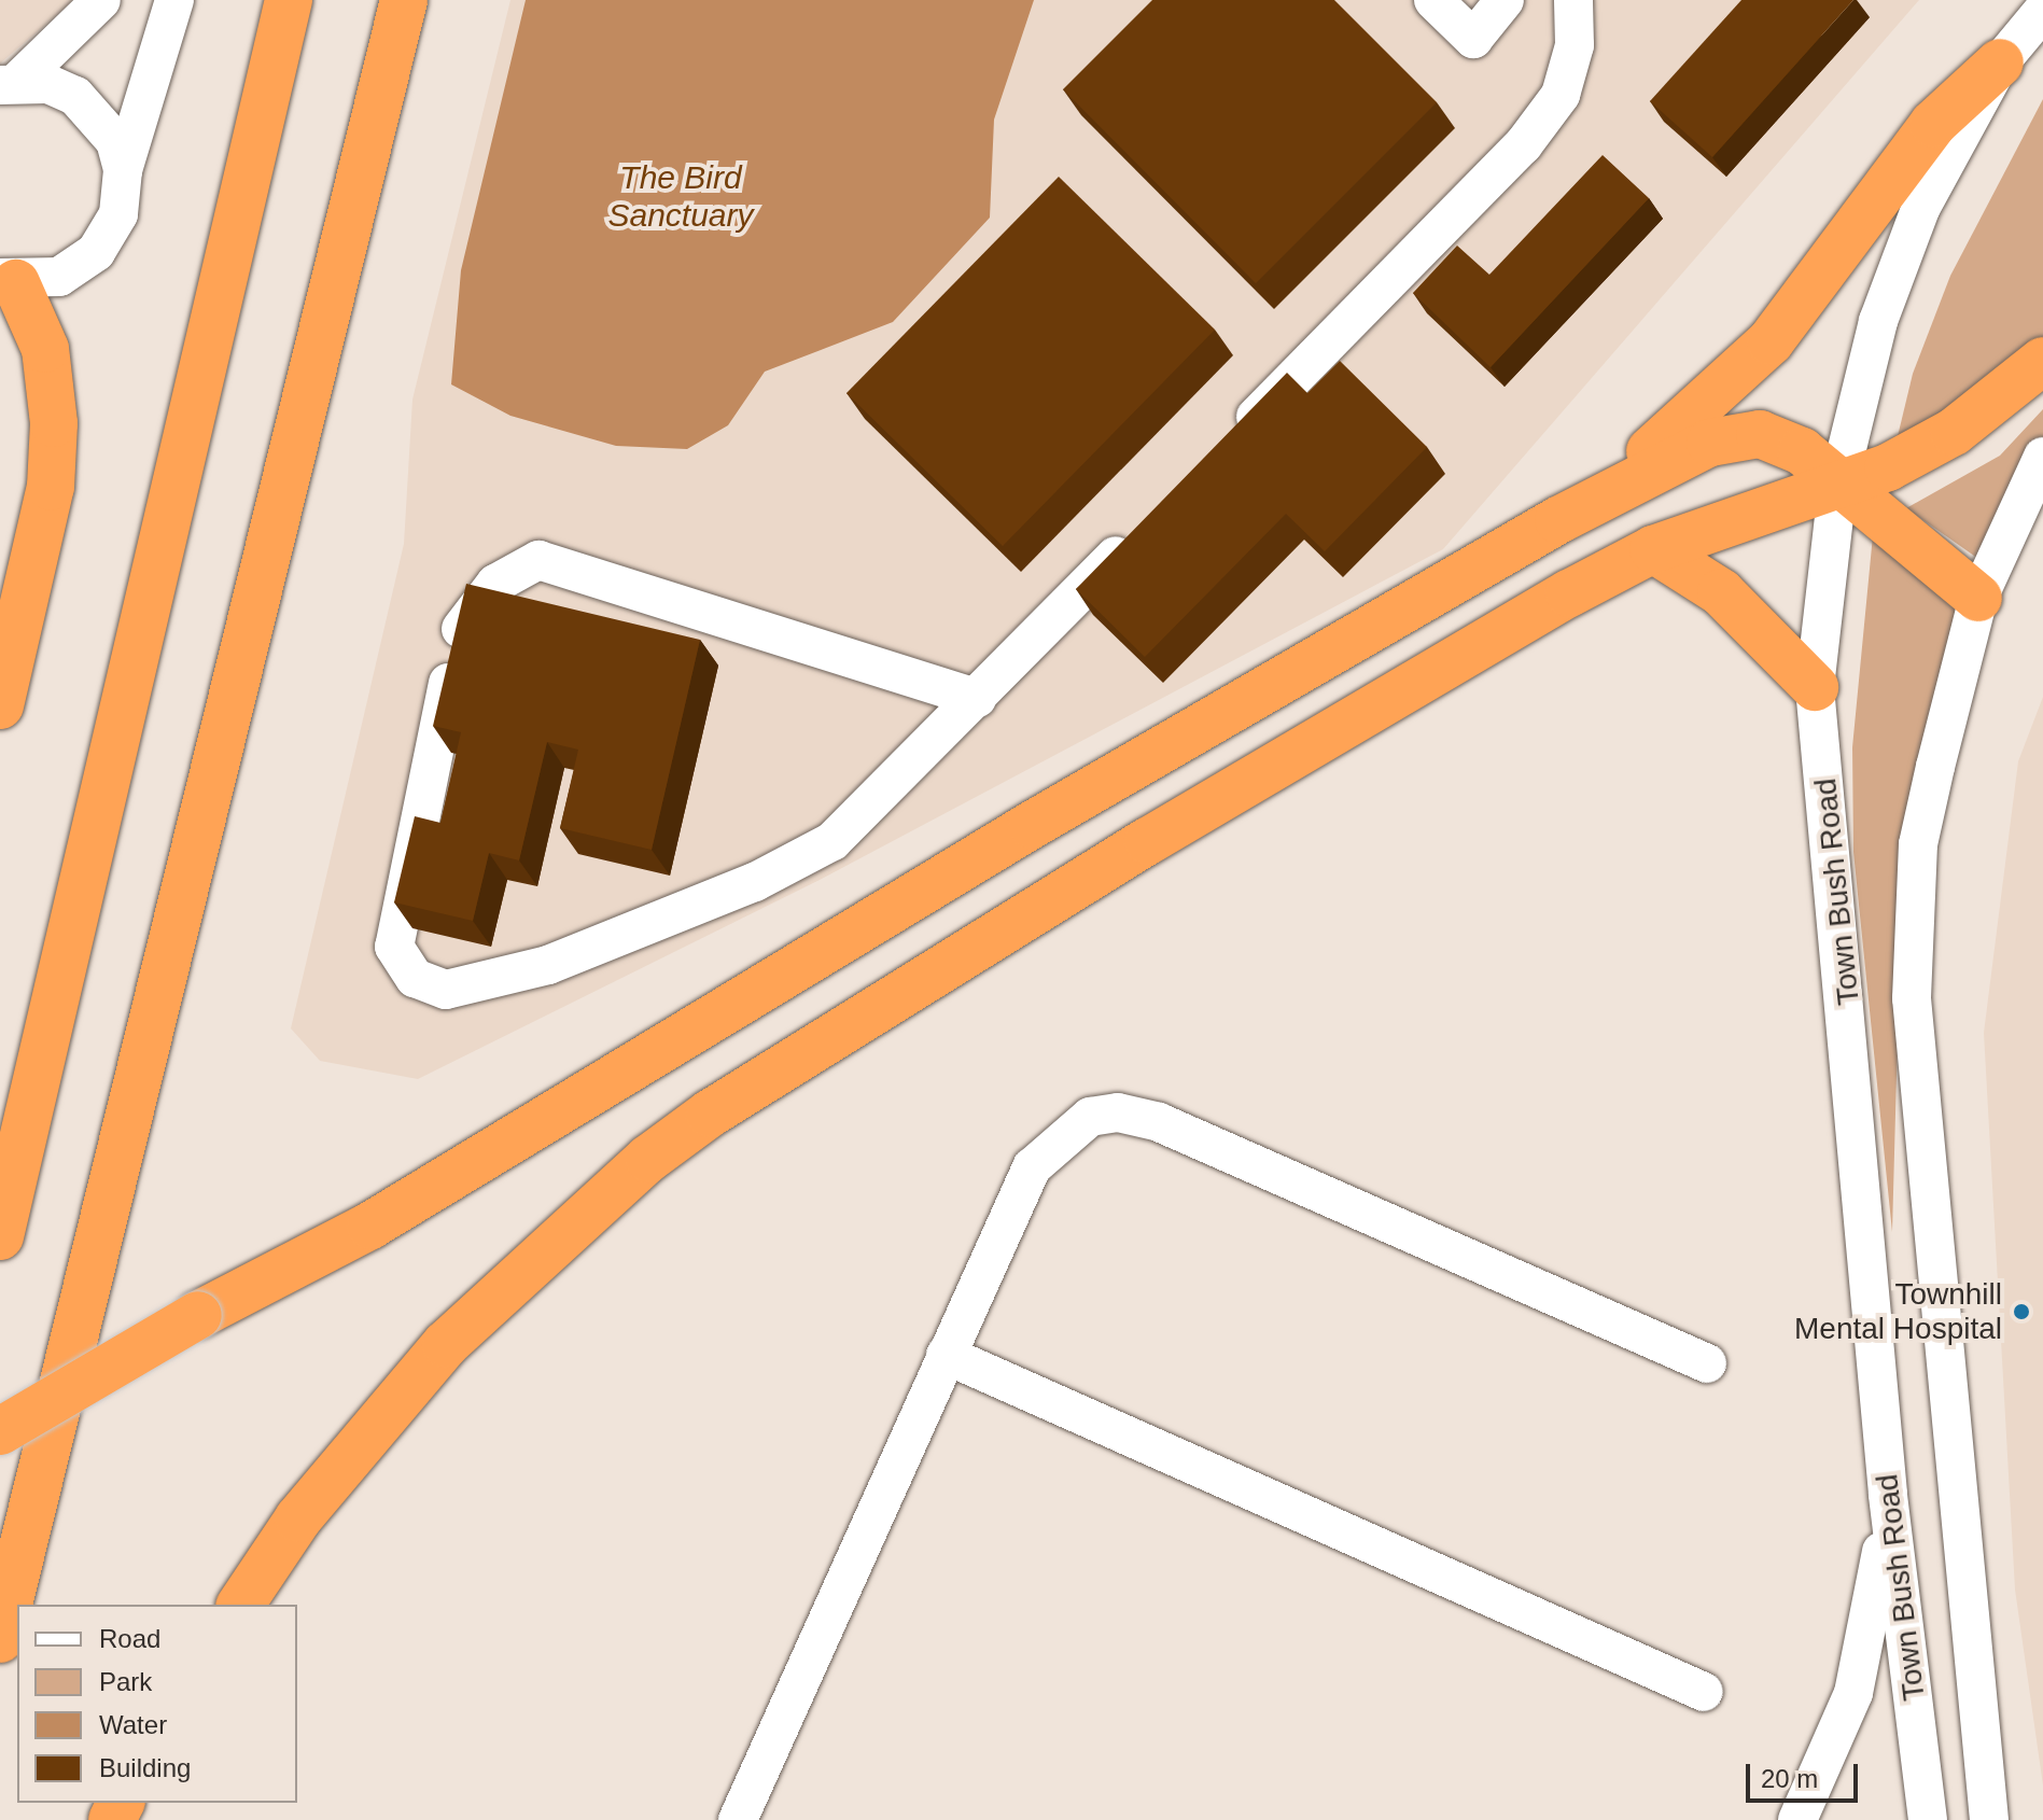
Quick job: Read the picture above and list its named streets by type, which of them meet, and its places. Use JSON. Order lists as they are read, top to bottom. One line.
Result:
{"streets":{"street":["Town Bush Road"]},"water":["The Bird Sanctuary"],"places":["Townhill Mental Hospital"],"legend":["Road","Park","Water","Building"],"scale_bar":"20 m"}
